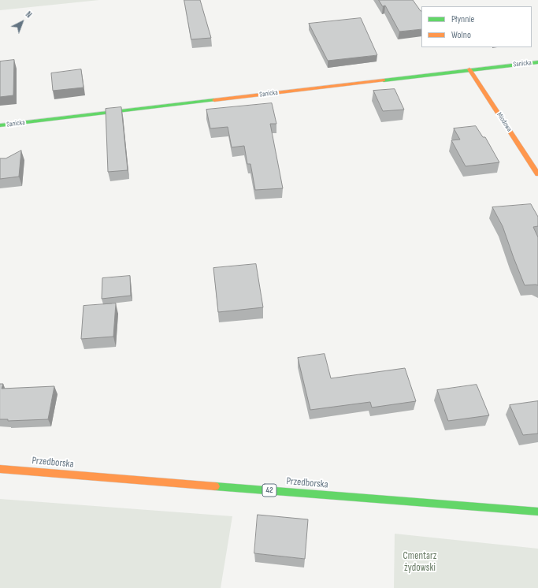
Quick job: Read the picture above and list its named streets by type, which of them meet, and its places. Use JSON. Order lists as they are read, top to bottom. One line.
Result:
{"streets":{"street":["Sanicka","Miodowa","Przedborska","42"]},"crossings":[["Sanicka","Miodowa"]],"parks":["Cmentarz żydowski"],"legend":["Płynnie","Wolno"],"north":"top right"}
